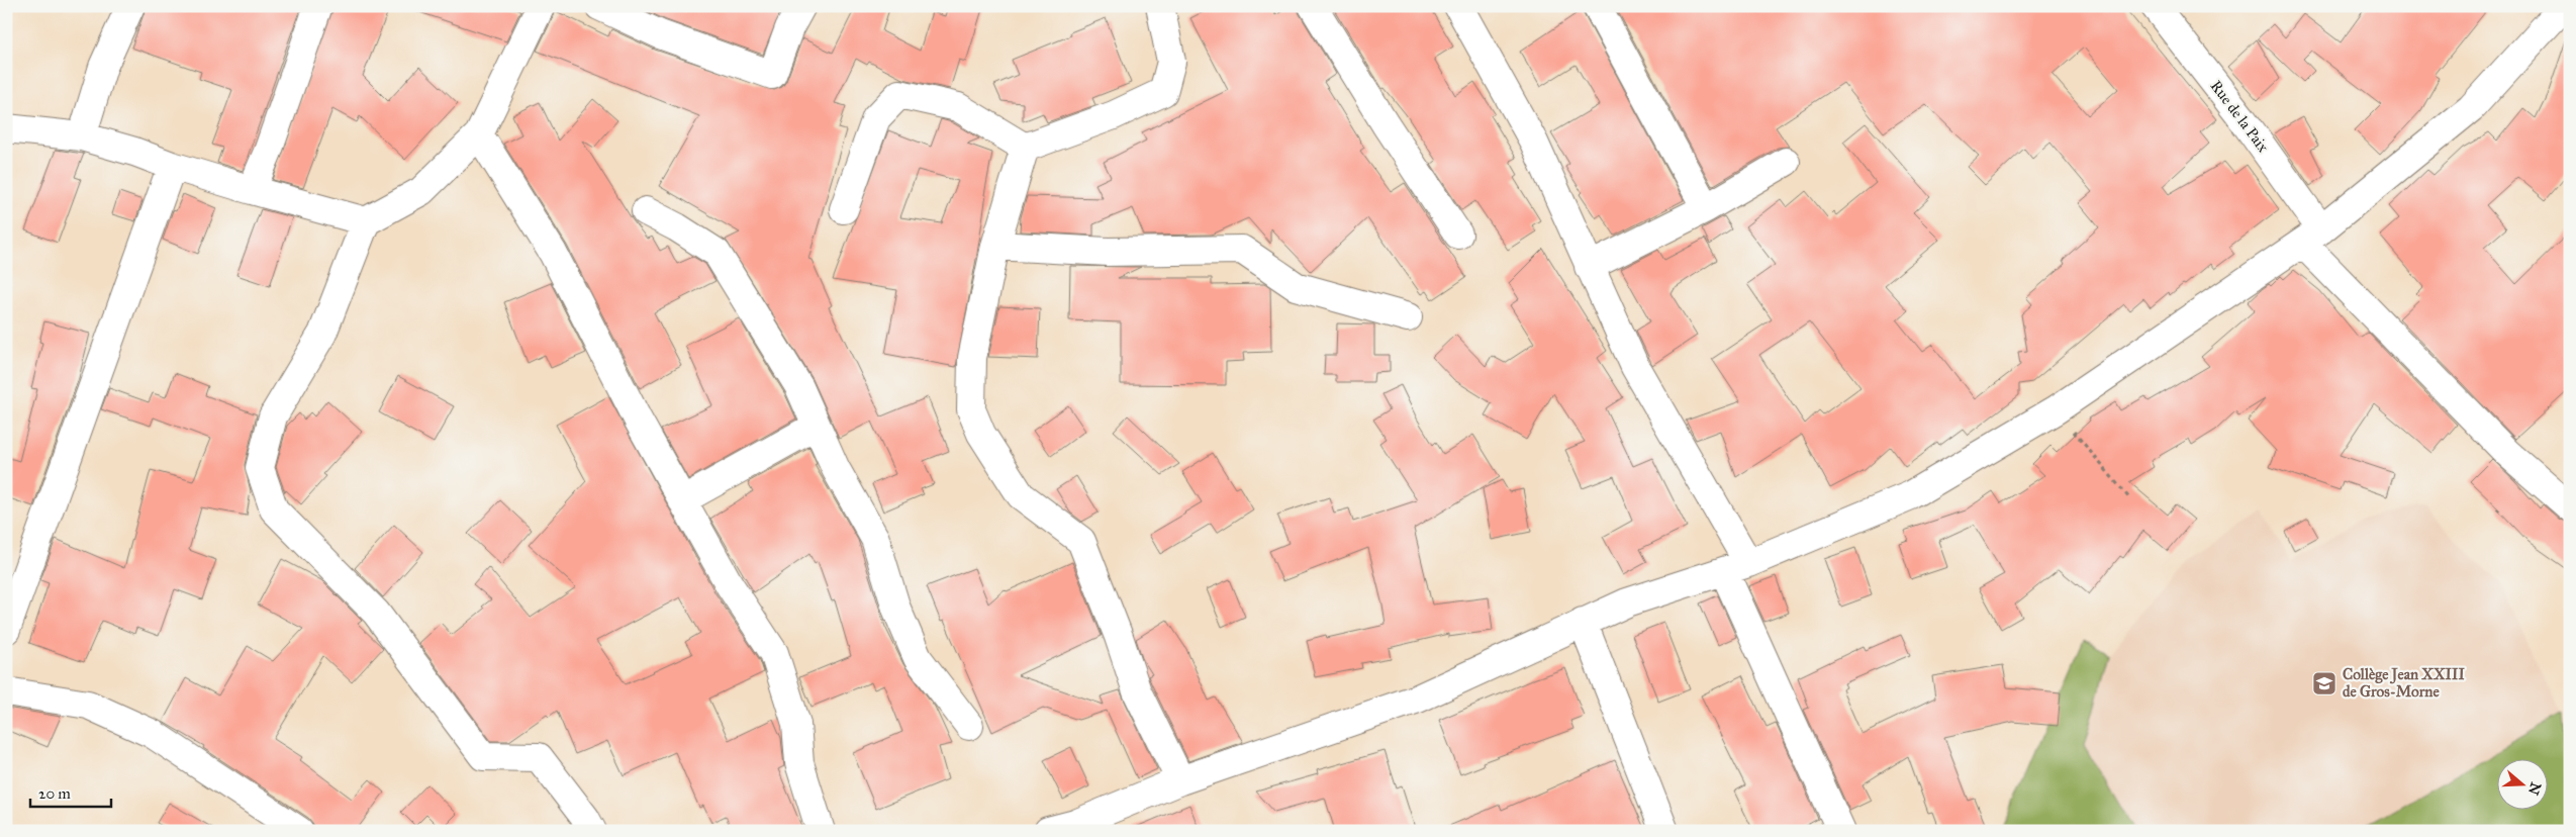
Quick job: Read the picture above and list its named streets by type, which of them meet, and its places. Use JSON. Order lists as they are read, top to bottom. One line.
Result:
{"streets":{"street":["Rue de la Paix"]},"places":{"school or university":["Collège Jean XXIII de Gros-Morne"]},"scale_bar":"20 m","north":"right"}
